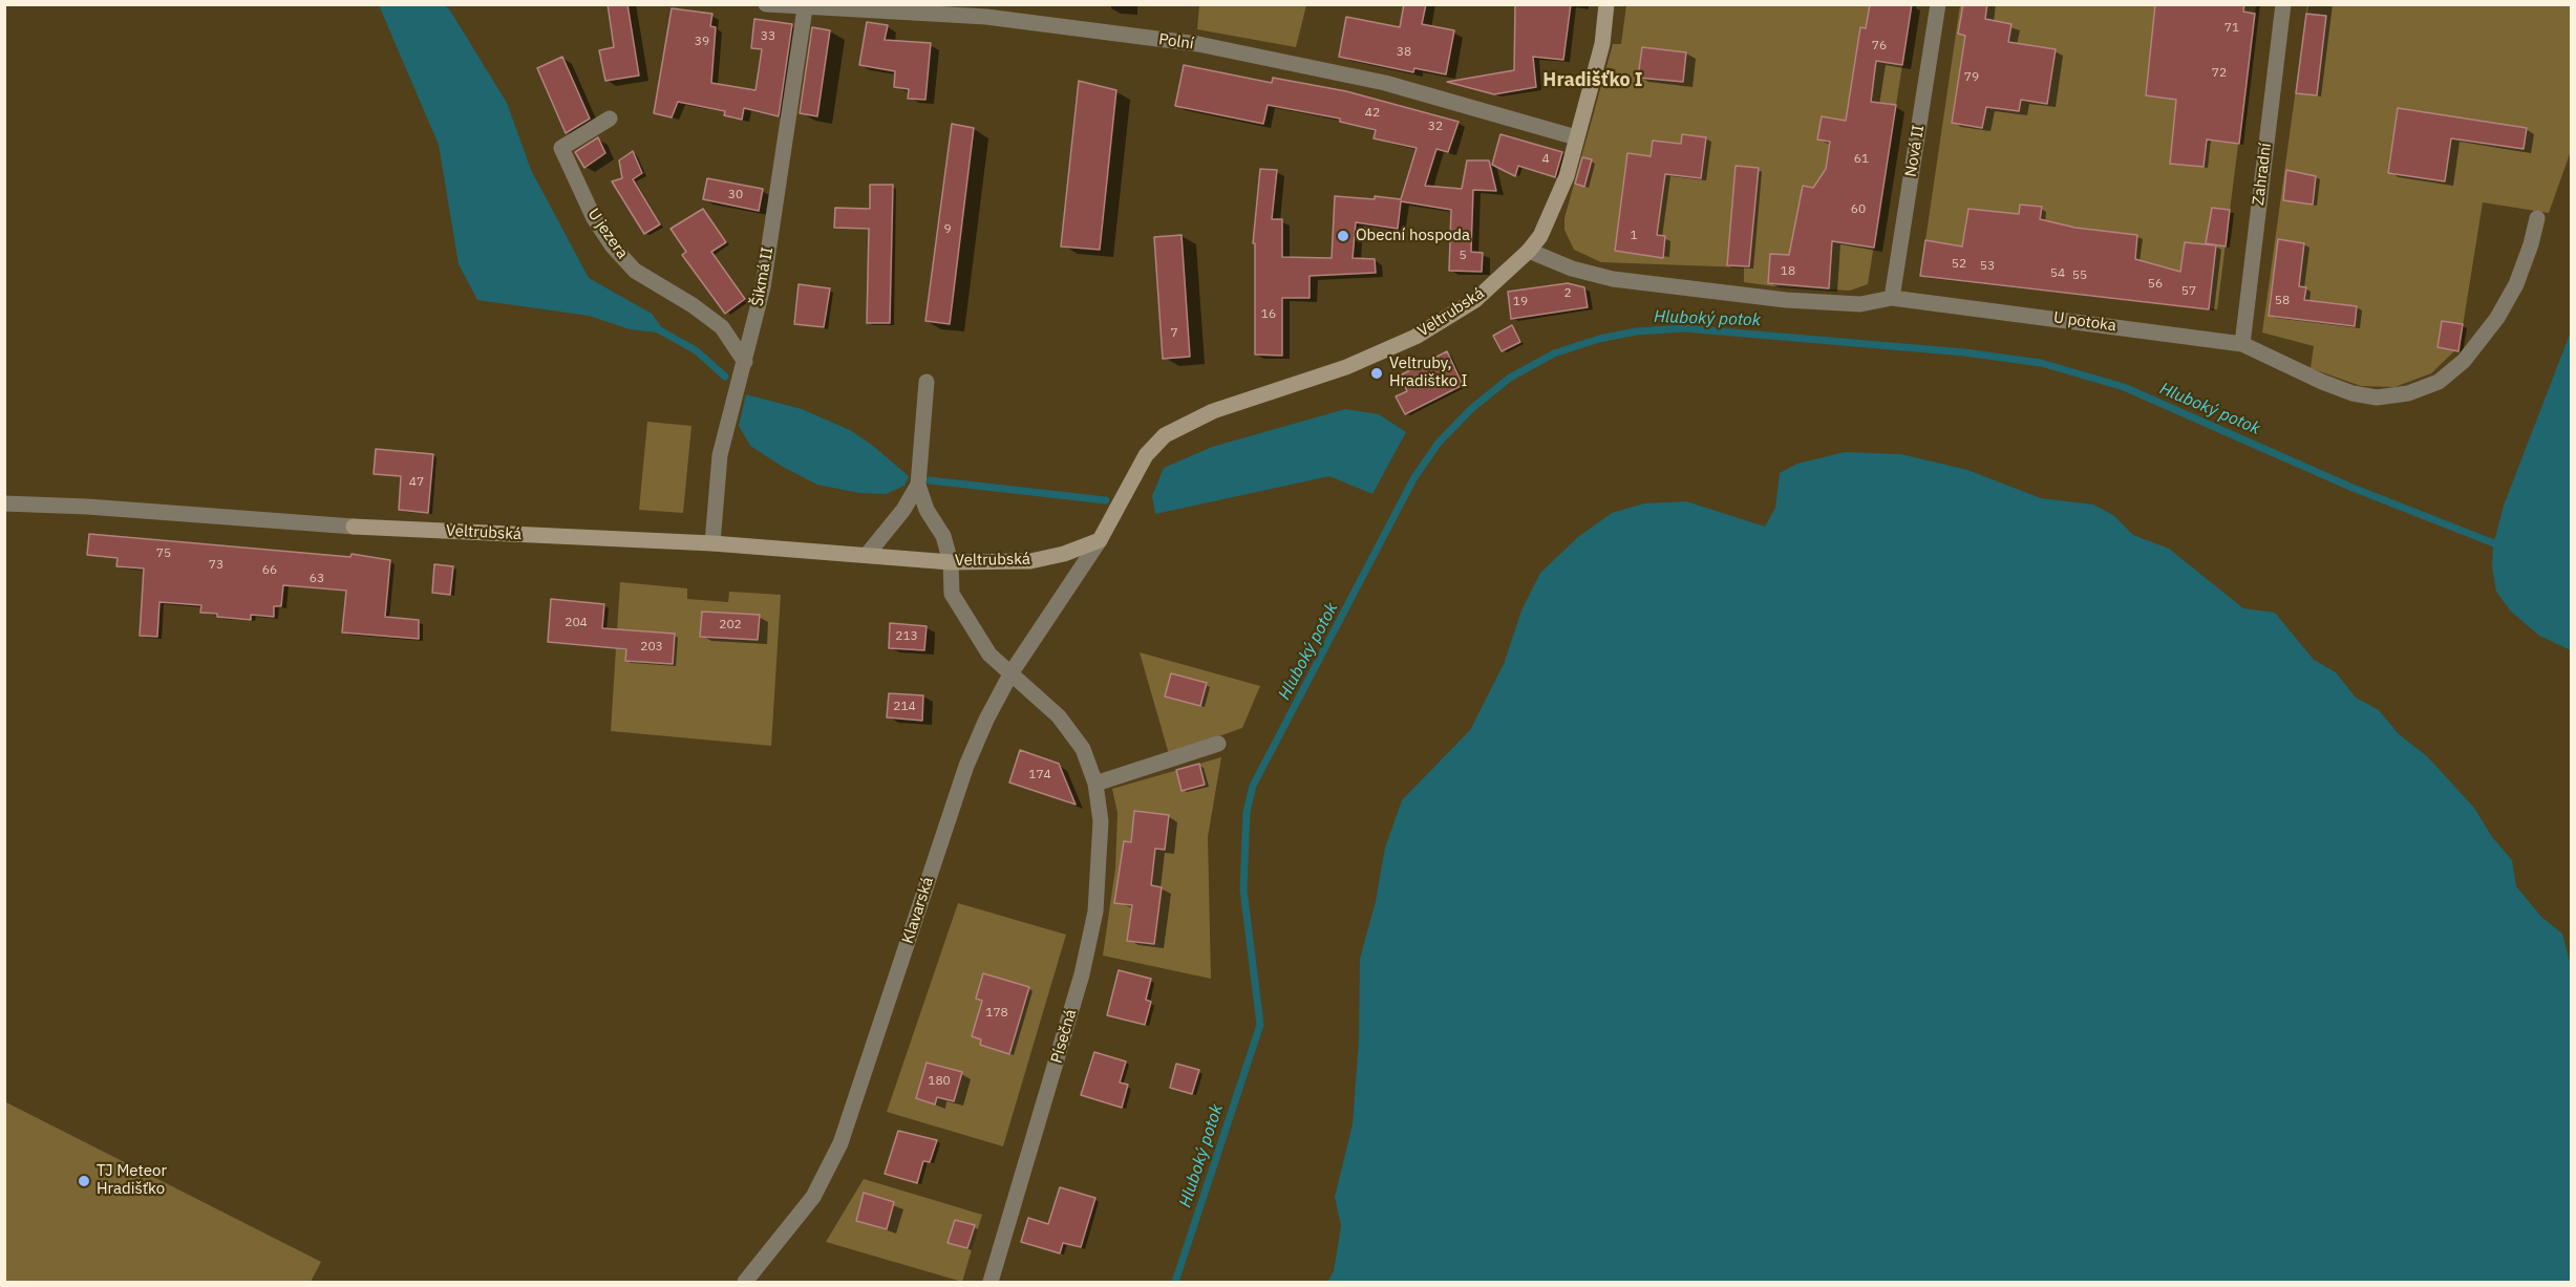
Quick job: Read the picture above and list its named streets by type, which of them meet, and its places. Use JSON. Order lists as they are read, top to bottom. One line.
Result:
{"streets":{"street":["Polní","Nová II","Zahradní","U jezera","Šikmá II","Veltrubská","U potoka","Klavarská","Písečná"]},"crossings":[["Polní","Šikmá II"],["Polní","Veltrubská"],["Nová II","U potoka"],["Zahradní","U potoka"],["U jezera","Šikmá II"],["Šikmá II","Veltrubská"],["Veltrubská","U potoka"],["Veltrubská","Klavarská"],["Veltrubská","Písečná"],["Klavarská","Písečná"]],"districts":["Hradišťko I"],"water":["Hluboký potok"],"places":["Obecní hospoda","Veltruby, Hradištko I","TJ Meteor Hradišťko"],"house_numbers":["71","33","39","76","38","72","79","42","32","4","61","30","60","9","1","5","52","53","18","54","55","56","57","2","58","19","16","7","47","75","73","66","63","204","202","213","203","214","174","178","180"]}
